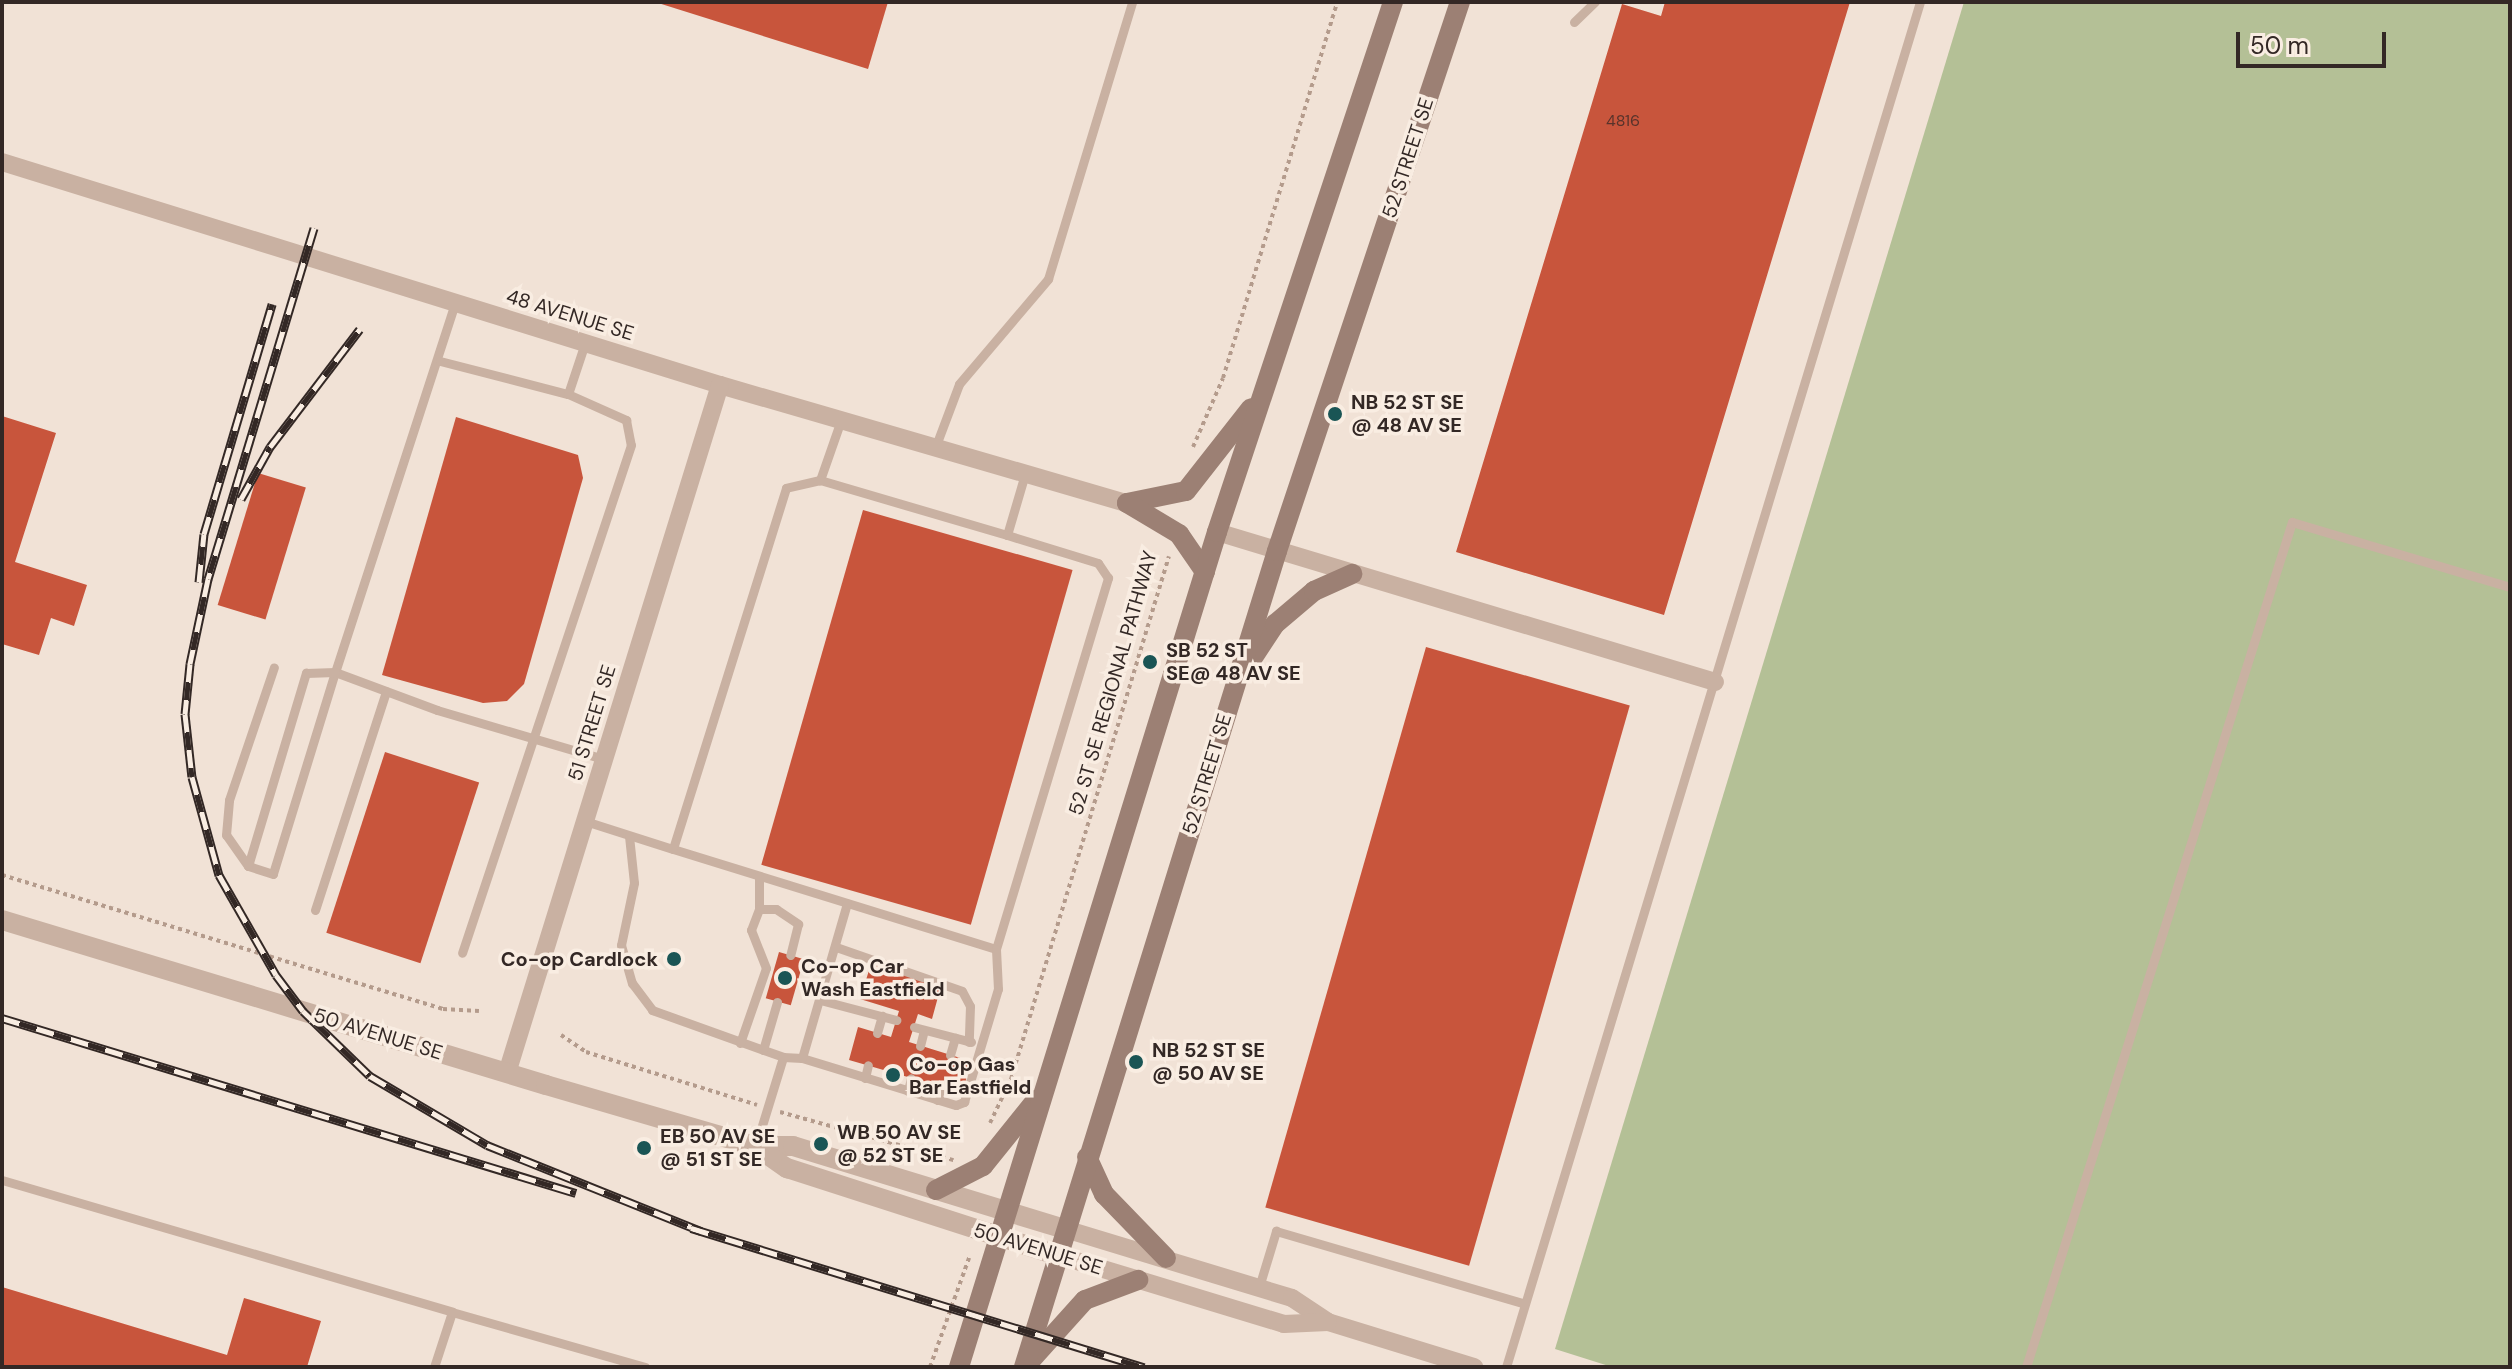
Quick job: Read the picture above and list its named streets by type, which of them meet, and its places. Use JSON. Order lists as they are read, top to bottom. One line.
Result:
{"streets":{"main road":["52 STREET SE"],"street":["48 AVENUE SE","51 STREET SE","50 AVENUE SE"],"path":["52 ST SE REGIONAL PATHWAY"]},"crossings":[["52 STREET SE","50 AVENUE SE"],["48 AVENUE SE","51 STREET SE"],["51 STREET SE","50 AVENUE SE"]],"places":["NB 52 ST SE @ 48 AV SE","SB 52 ST SE@ 48 AV SE","Co-op Cardlock","Co-op Car Wash Eastfield","NB 52 ST SE @ 50 AV SE","Co-op Gas Bar Eastfield","WB 50 AV SE @ 52 ST SE","EB 50 AV SE @ 51 ST SE"],"house_numbers":["4816"],"scale_bar":"50 m"}
